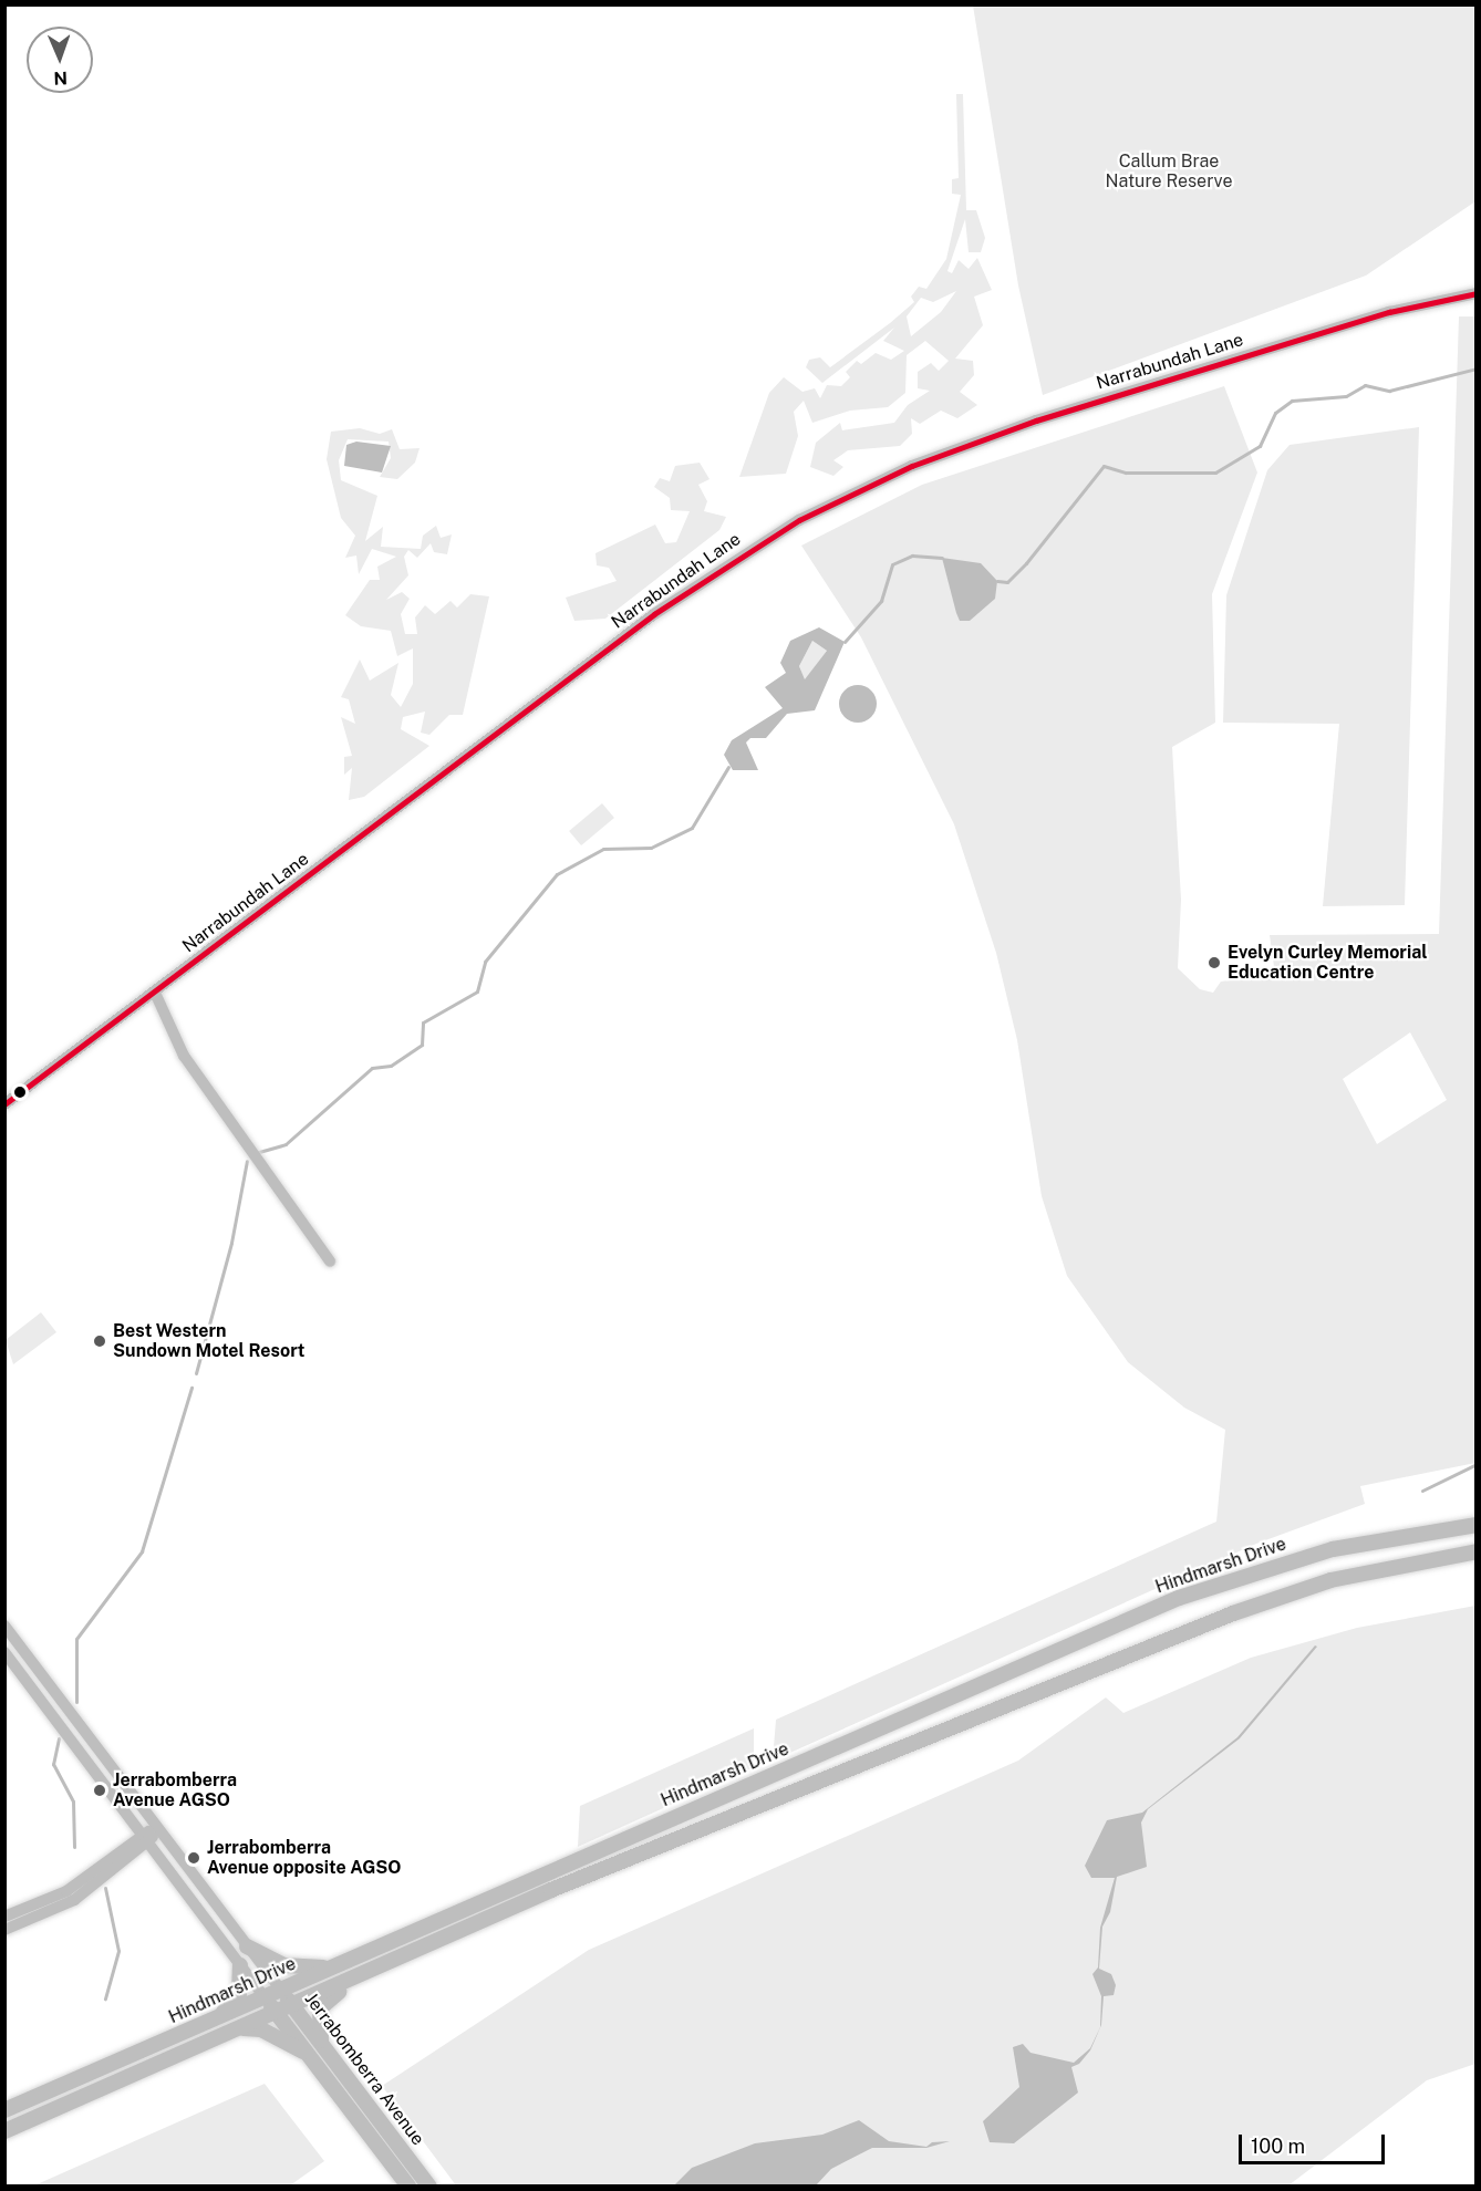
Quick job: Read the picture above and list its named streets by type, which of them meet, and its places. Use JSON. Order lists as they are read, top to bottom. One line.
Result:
{"streets":{"main road":["Hindmarsh Drive","Jerrabomberra Avenue"],"street":["Narrabundah Lane"]},"crossings":[["Hindmarsh Drive","Jerrabomberra Avenue"]],"parks":["Callum Brae Nature Reserve"],"places":["Evelyn Curley Memorial Education Centre","Best Western Sundown Motel Resort","Jerrabomberra Avenue AGSO","Jerrabomberra Avenue opposite AGSO"],"scale_bar":"100 m","north":"bottom"}
